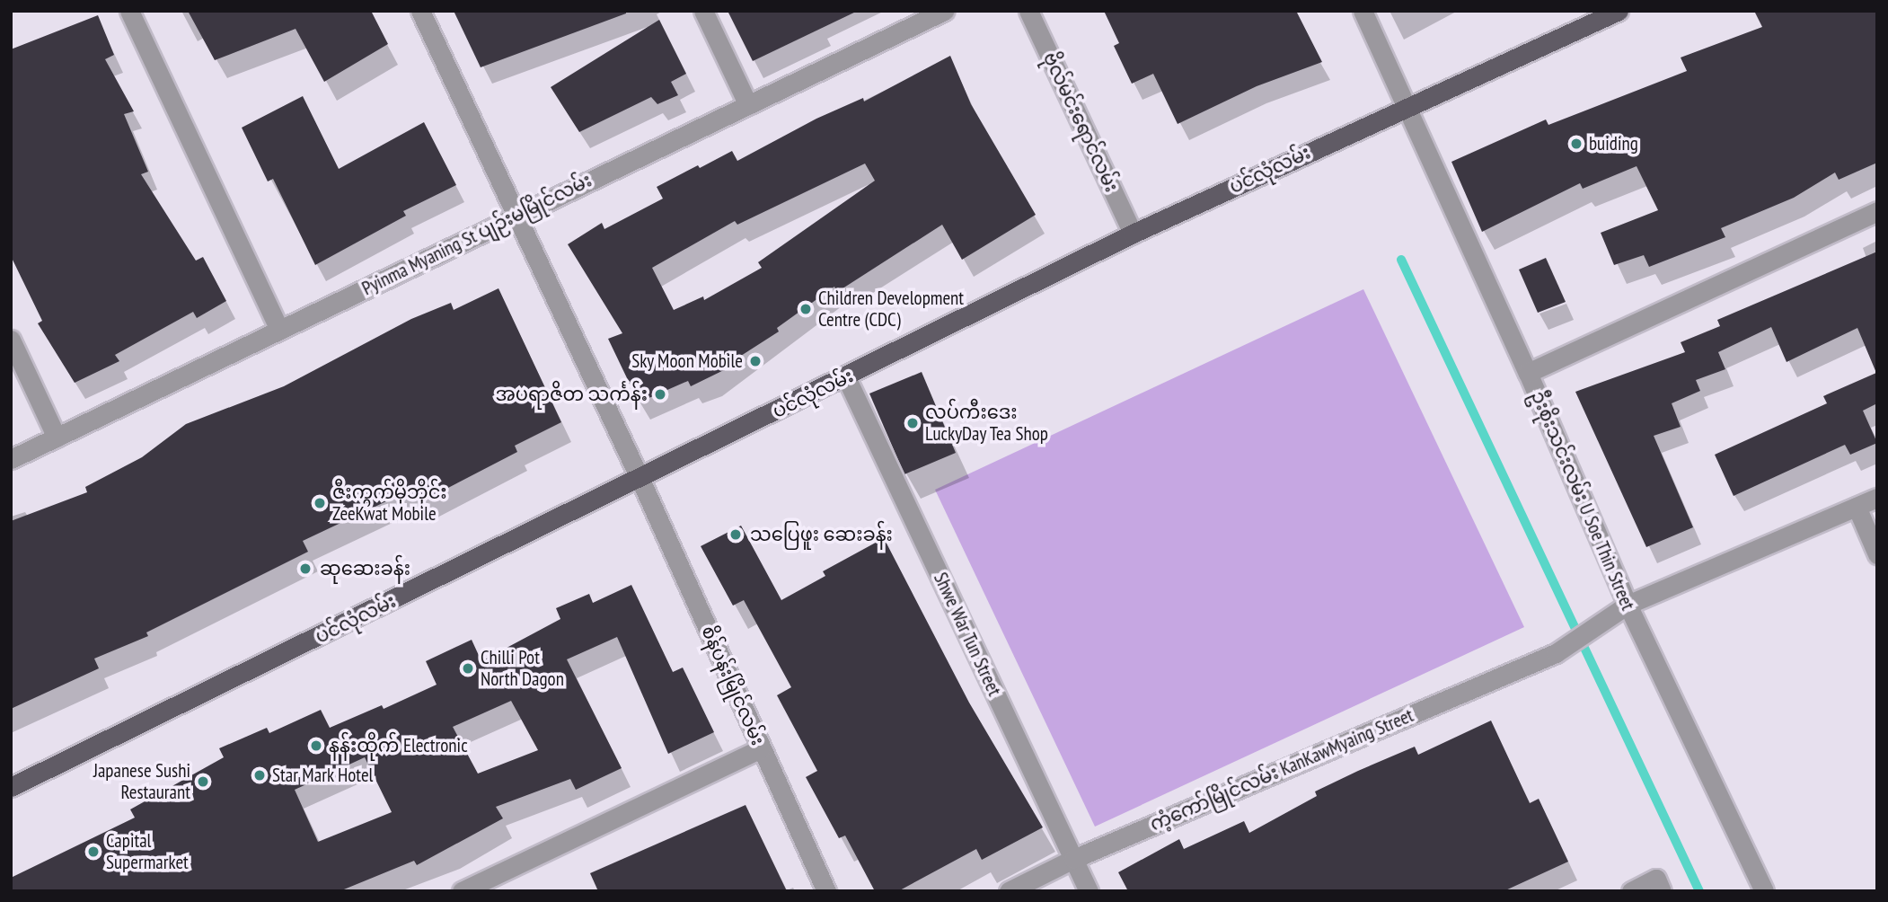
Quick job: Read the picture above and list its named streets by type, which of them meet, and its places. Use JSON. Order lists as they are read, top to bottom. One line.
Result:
{"streets":{"main road":["ပင်လုံလမ်း"],"street":["ဗိုလ်မင်းရောင်လမ်း","Pyinma Myaning St ပျဉ်းမမြိုင်လမ်း","ဦးစိုးသင်းလမ်း U Soe Thin Street","Shwe War Tun Street","စိန်ပန်းမြိုင်လမ်း","ကံ့ကော်မြိုင်လမ်း KanKawMyaing Street"]},"crossings":[["ဗိုလ်မင်းရောင်လမ်း","ပင်လုံလမ်း"],["ပင်လုံလမ်း","ဦးစိုးသင်းလမ်း U Soe Thin Street"],["ပင်လုံလမ်း","Shwe War Tun Street"],["ပင်လုံလမ်း","စိန်ပန်းမြိုင်လမ်း"],["Pyinma Myaning St ပျဉ်းမမြိုင်လမ်း","စိန်ပန်းမြိုင်လမ်း"],["ဦးစိုးသင်းလမ်း U Soe Thin Street","ကံ့ကော်မြိုင်လမ်း KanKawMyaing Street"],["Shwe War Tun Street","ကံ့ကော်မြိုင်လမ်း KanKawMyaing Street"]],"places":["buiding","Children Development Centre (CDC)","Sky Moon Mobile","အပရာဇိတ သင်္ကန်း","လပ်ကီးဒေး LuckyDay Tea Shop","ဇီးကွက်မိုဘိုင်း ZeeKwat Mobile","သပြေဖူး ဆေးခန်း","ဆုဆေးခန်း","Chilli Pot North Dagon","နန်းထိုက် Electronic","Star Mark Hotel","Japanese Sushi Restaurant","Capital Supermarket"]}
